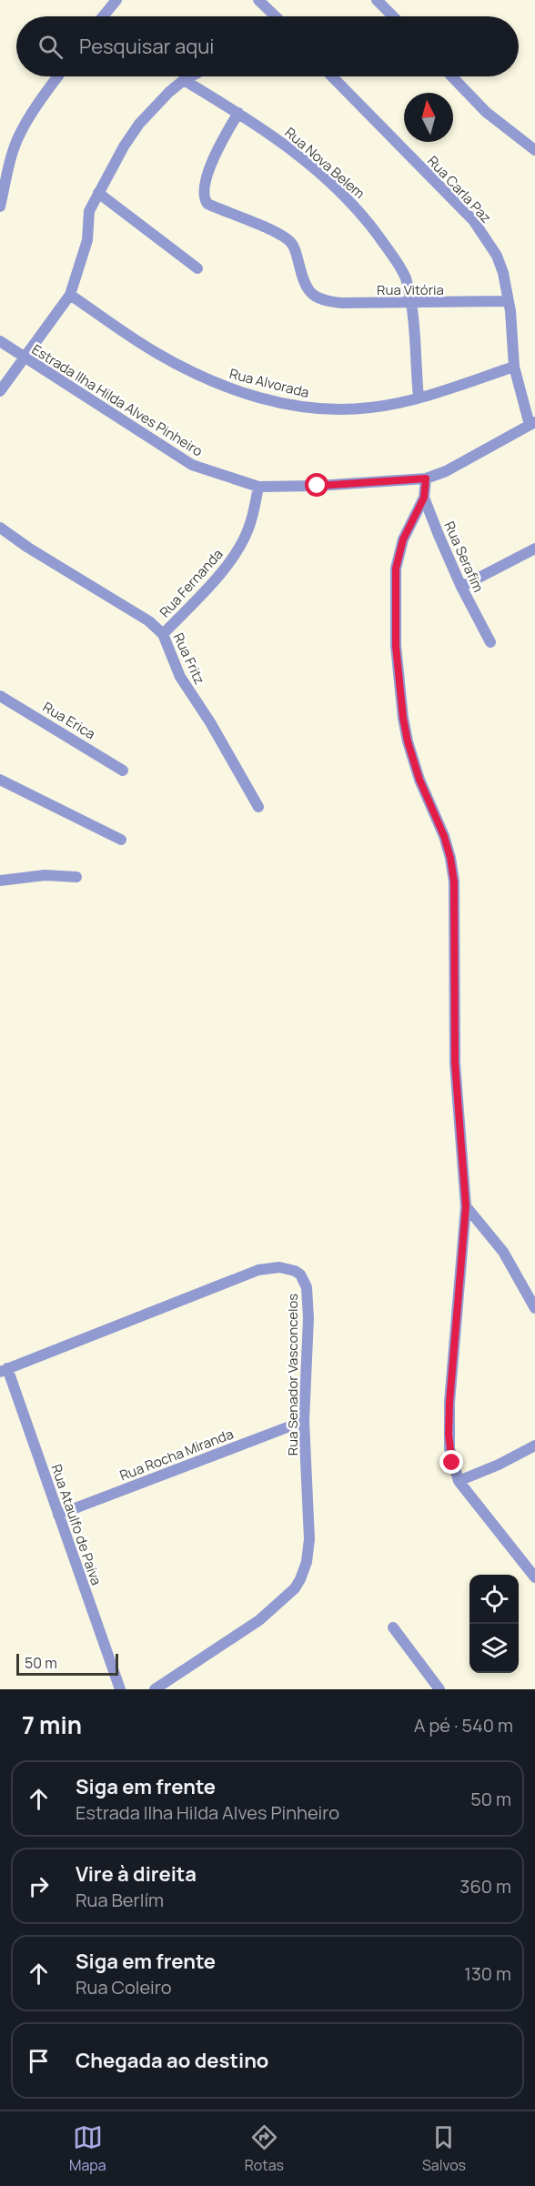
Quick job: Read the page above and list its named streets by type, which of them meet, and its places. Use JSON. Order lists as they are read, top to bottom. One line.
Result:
{"streets":{"street":["Rua Nova Belem","Rua Carla Paz","Rua Vitória","Rua Alvorada","Estrada Ilha Hilda Alves Pinheiro","Rua Serafim","Rua Fernanda","Rua Fritz","Rua Erica","Rua Senador Vasconcelos","Rua Rocha Miranda","Rua Ataulfo de Paiva"]},"crossings":[["Rua Nova Belem","Rua Vitória"],["Rua Nova Belem","Rua Alvorada"],["Rua Carla Paz","Rua Vitória"],["Rua Carla Paz","Rua Alvorada"],["Rua Carla Paz","Estrada Ilha Hilda Alves Pinheiro"],["Estrada Ilha Hilda Alves Pinheiro","Rua Serafim"],["Estrada Ilha Hilda Alves Pinheiro","Rua Fernanda"],["Rua Fernanda","Rua Fritz"],["Rua Senador Vasconcelos","Rua Rocha Miranda"],["Rua Senador Vasconcelos","Rua Ataulfo de Paiva"],["Rua Rocha Miranda","Rua Ataulfo de Paiva"]],"scale_bar":"50 m","north":"top","page":{"search":"Pesquisar aqui","scale":"50 m","heading":["7 min","A pé · 540 m"],"list":[["Siga em frente","Estrada Ilha Hilda Alves Pinheiro","50 m"],["Vire à direita","Rua Berlím","360 m"],["Siga em frente","Rua Coleiro","130 m"],"Chegada ao destino"],"nav":["Mapa","Rotas","Salvos"]}}
